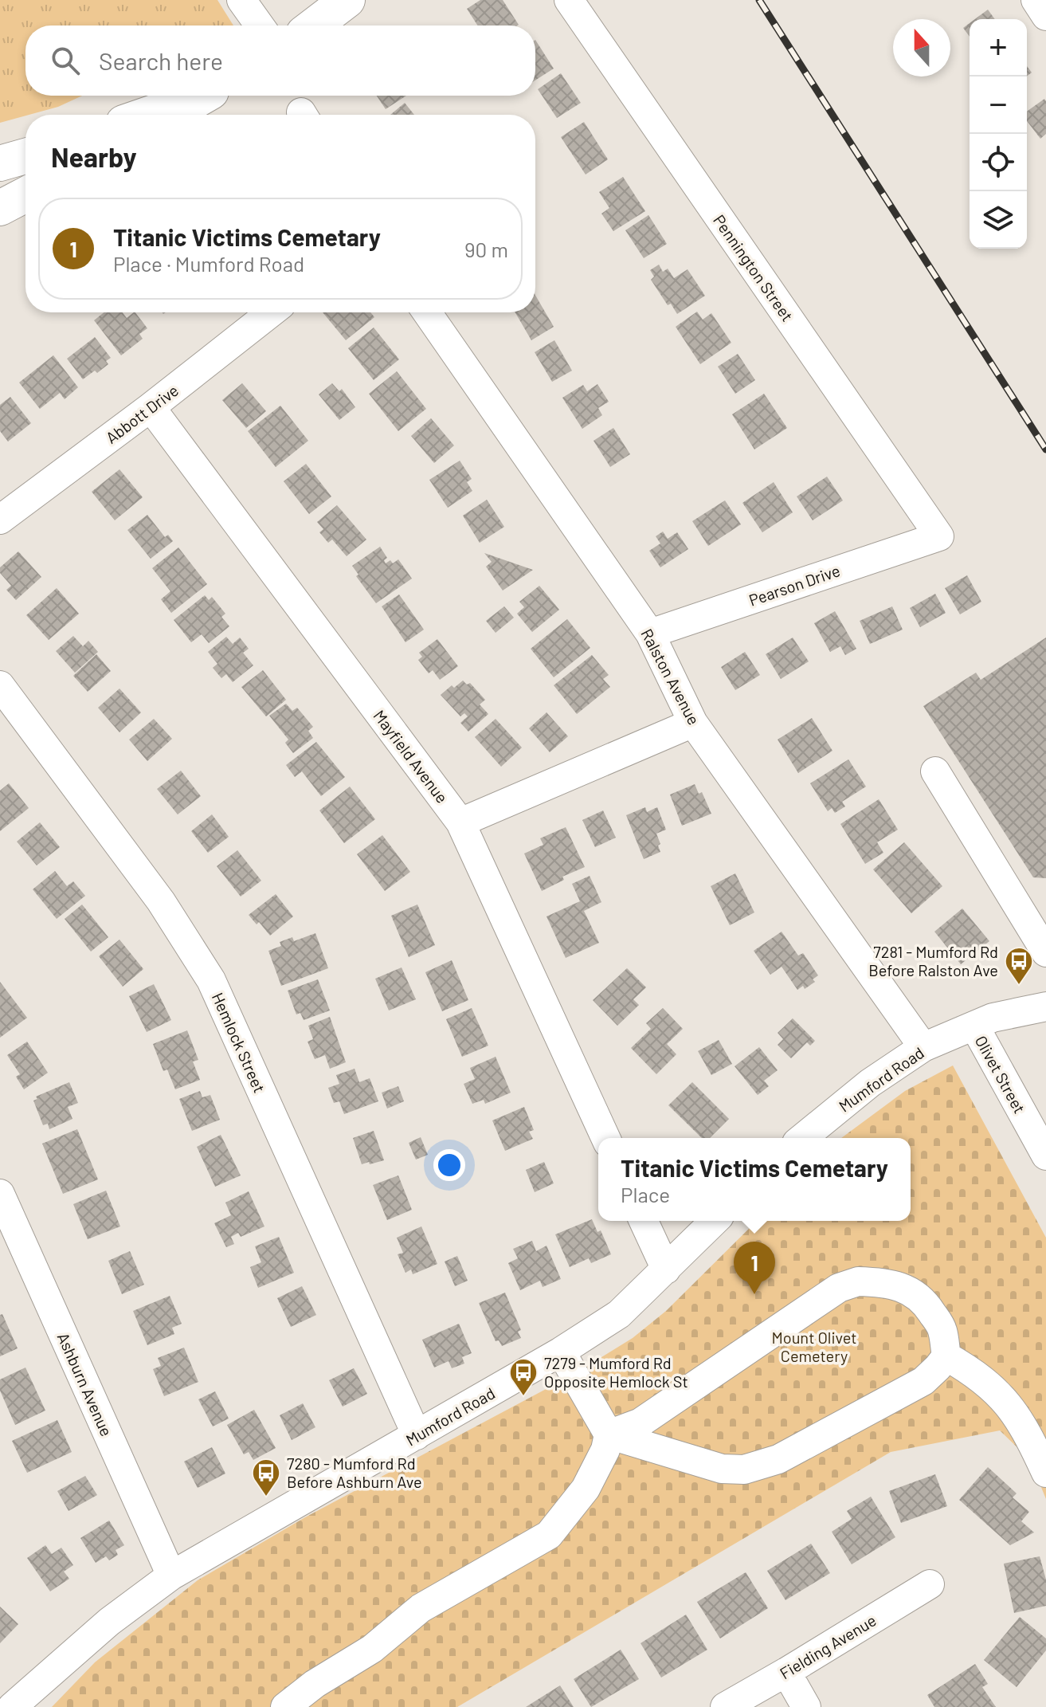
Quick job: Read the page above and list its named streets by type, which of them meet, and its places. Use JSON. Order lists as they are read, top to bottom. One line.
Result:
{"streets":{"street":["Pennington Street","Abbott Drive","Pearson Drive","Ralston Avenue","Mayfield Avenue","Hemlock Street","Olivet Street","Mumford Road","Ashburn Avenue","Fielding Avenue"]},"crossings":[["Pennington Street","Pearson Drive"],["Abbott Drive","Mayfield Avenue"],["Pearson Drive","Ralston Avenue"],["Ralston Avenue","Mumford Road"],["Hemlock Street","Mumford Road"],["Olivet Street","Mumford Road"],["Mumford Road","Ashburn Avenue"]],"parks":["Mount Olivet Cemetery"],"places":{"bus stop":["7281 - Mumford Rd Before Ralston Ave","7279 - Mumford Rd Opposite Hemlock St","7280 - Mumford Rd Before Ashburn Ave"]},"north":"top","page":{"map_buttons":["+","−"],"search":"Search here","heading":"Nearby","list":[{"mark":"1","name":"Titanic Victims Cemetary","note":"Place · Mumford Road","value":"90 m"}],"popup":["Titanic Victims Cemetary","Place"],"pins":"1"}}
